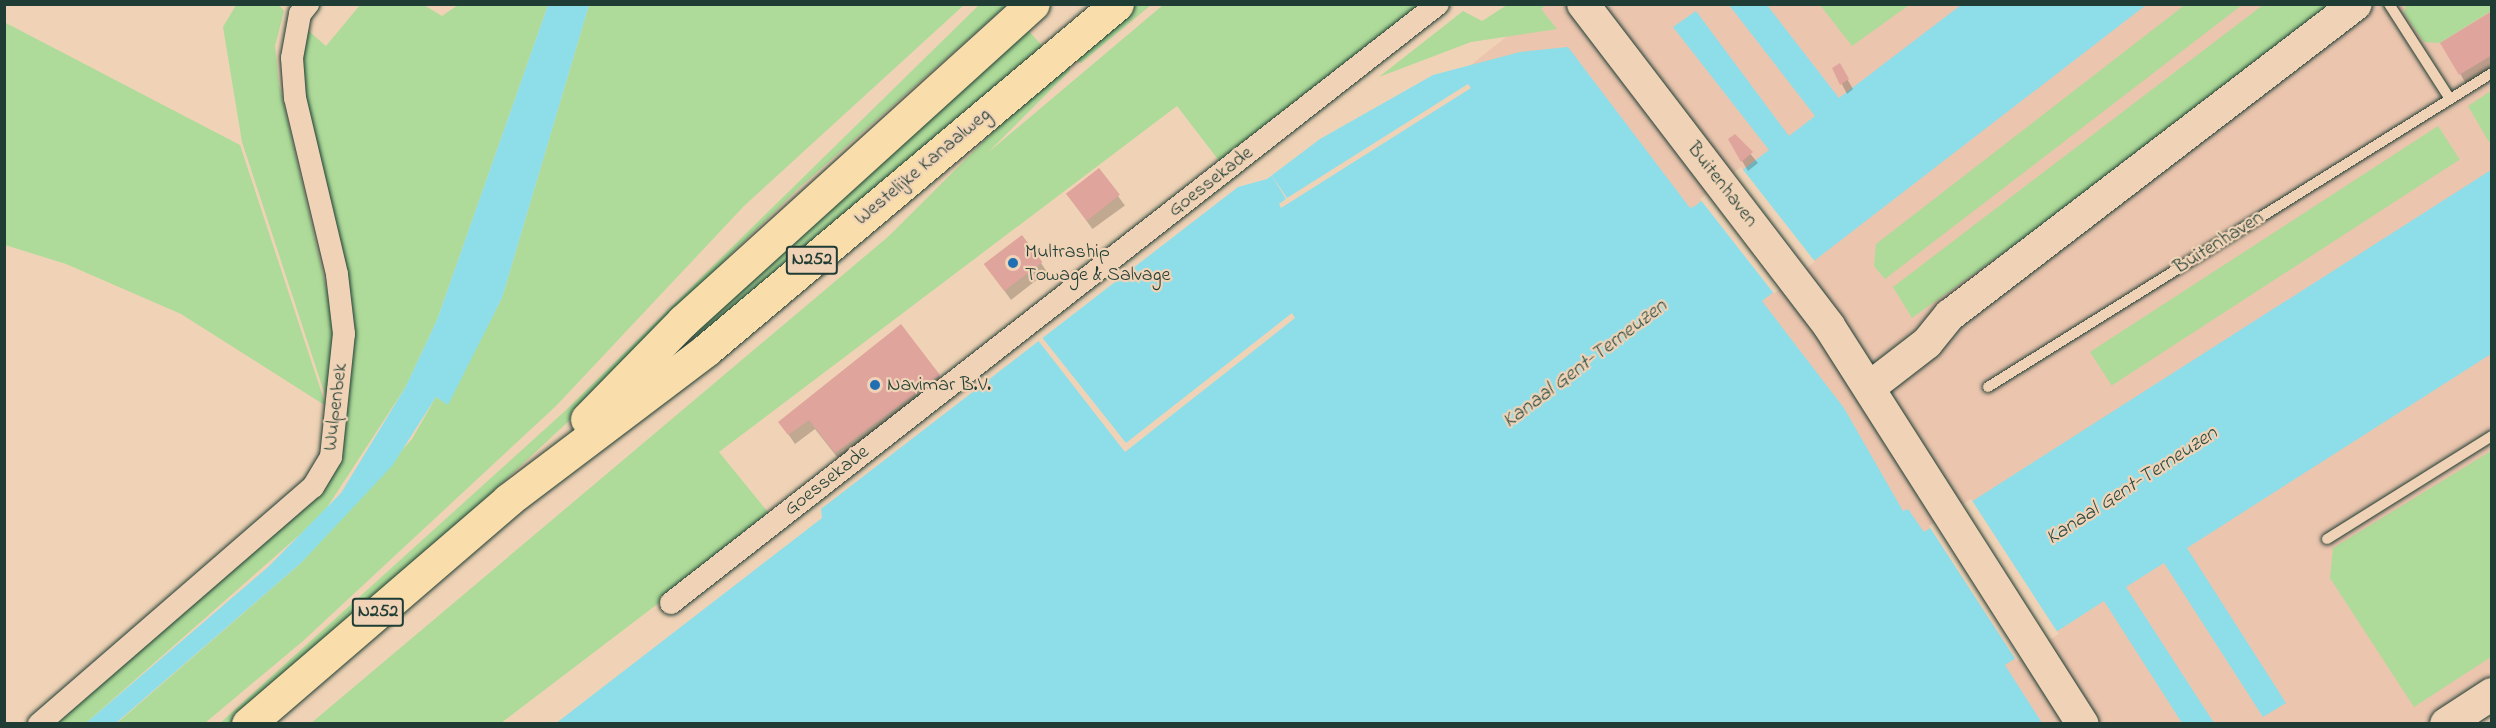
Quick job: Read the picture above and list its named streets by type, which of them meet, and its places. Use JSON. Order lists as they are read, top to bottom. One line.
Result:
{"streets":{"main road":["Westelijke Kanaalweg","Buitenhaven","N252"],"street":["Goessekade","Wulpenbek"]},"water":["Kanaal Gent-Terneuzen"],"places":["Multraship Towage & Salvage","Navimar B.V."]}
